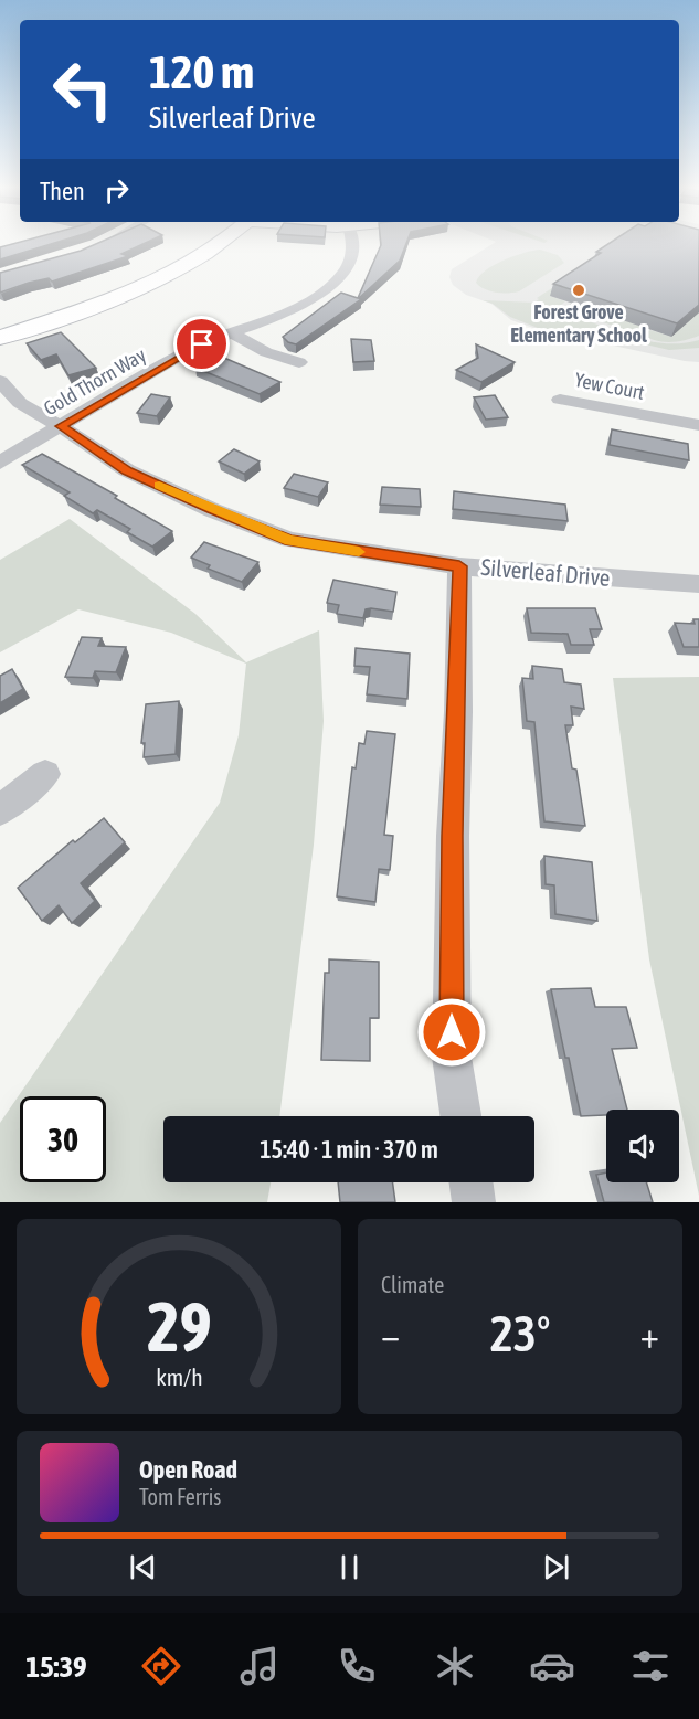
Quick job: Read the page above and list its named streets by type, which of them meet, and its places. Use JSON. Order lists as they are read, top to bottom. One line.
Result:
{"streets":{"street":["Gold Thorn Way","Yew Court","Silverleaf Drive"]},"crossings":[["Gold Thorn Way","Silverleaf Drive"]],"places":["Forest Grove Elementary School"],"page":{"turn":["120 m","Silverleaf Drive"],"then":"Then","limit":"30","trip":"15:40 · 1 min · 370 m","tile":"Climate","heat":["−","23°","+"],"song":["Open Road","Tom Ferris"],"tabs":"15:39","gauge":["29","km/h"]}}
